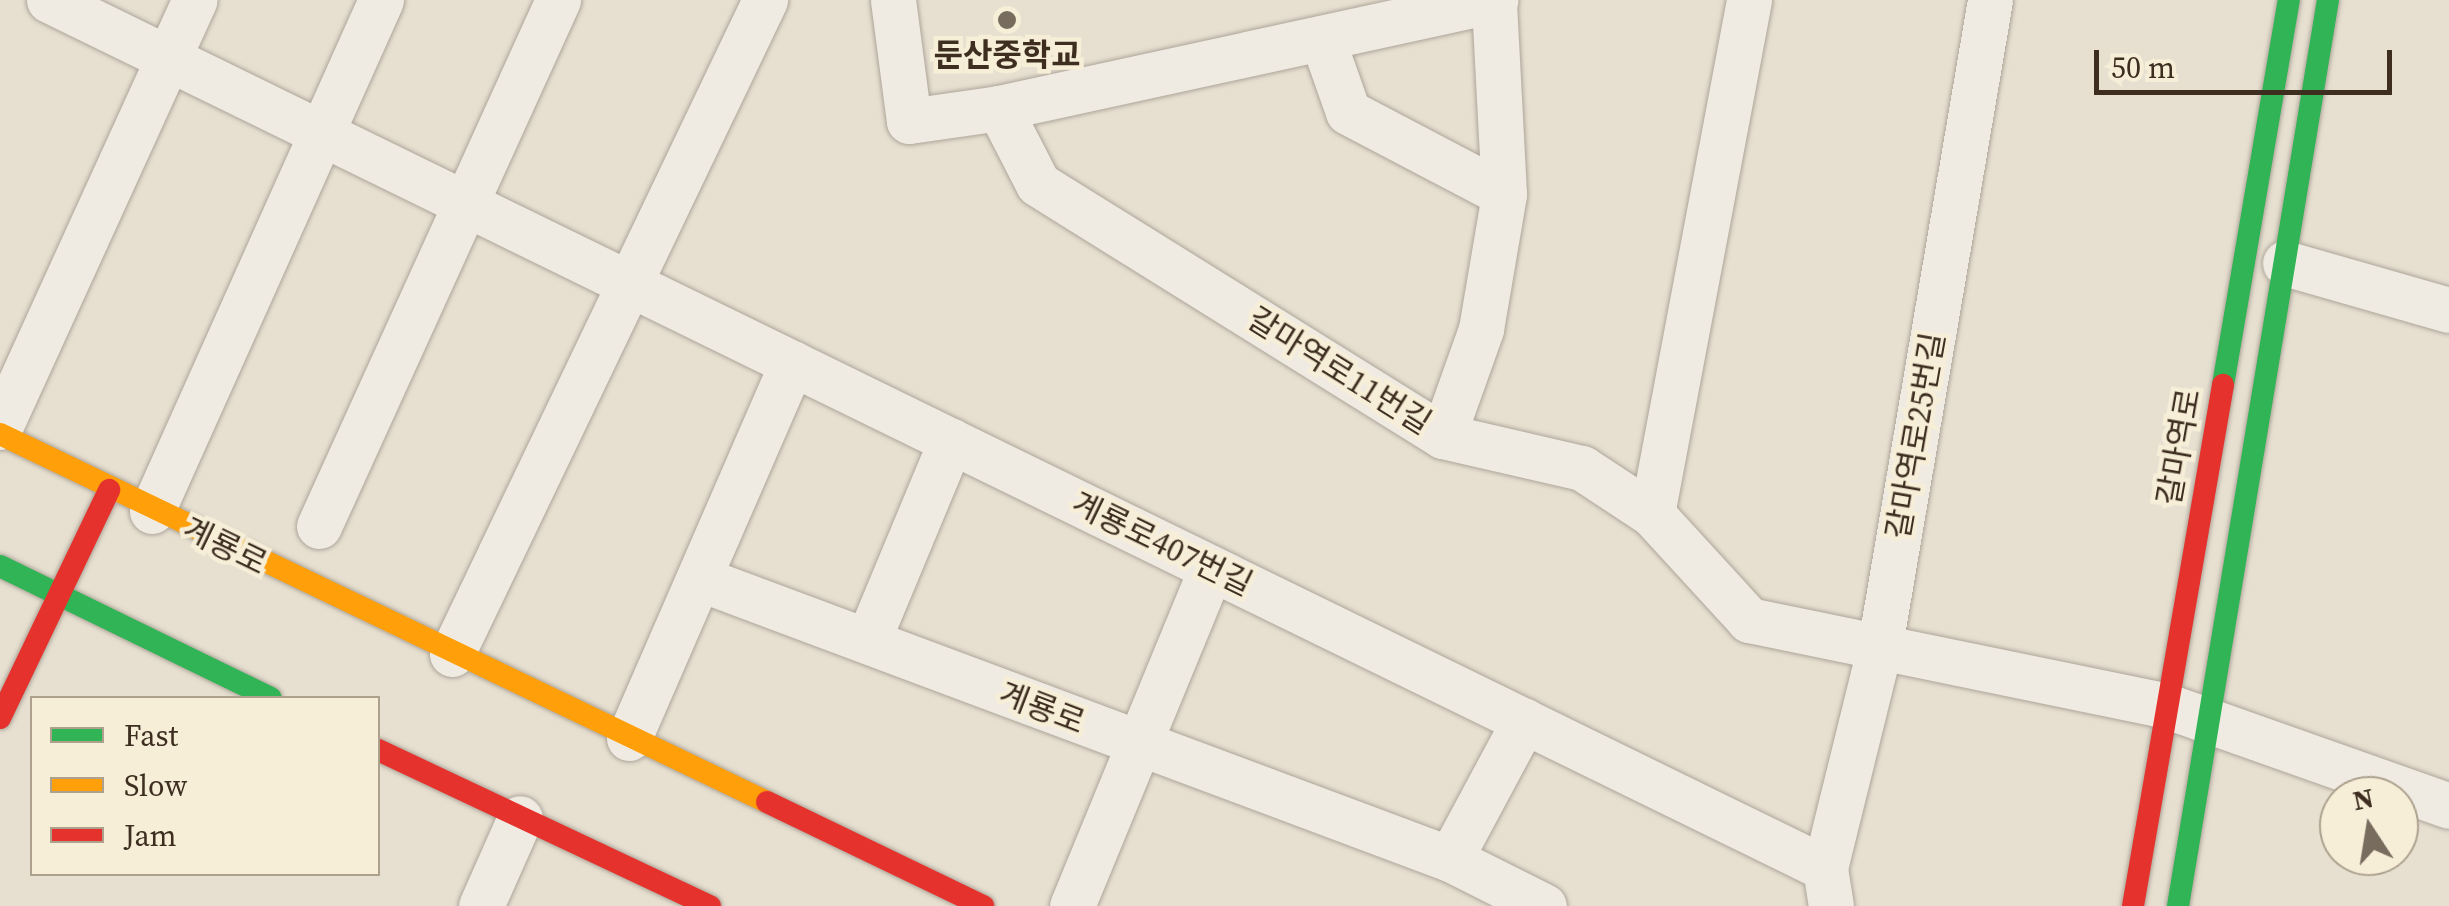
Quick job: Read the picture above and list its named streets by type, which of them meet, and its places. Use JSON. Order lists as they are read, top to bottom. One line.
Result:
{"streets":{"main road":["갈마역로","계룡로"],"street":["갈마역로11번길","갈마역로25번길","계룡로407번길"]},"crossings":[["갈마역로11번길","갈마역로25번길"],["갈마역로11번길","갈마역로"],["갈마역로25번길","계룡로407번길"]],"places":["둔산중학교"],"legend":["Fast","Slow","Jam"],"scale_bar":"50 m","north":"top"}
